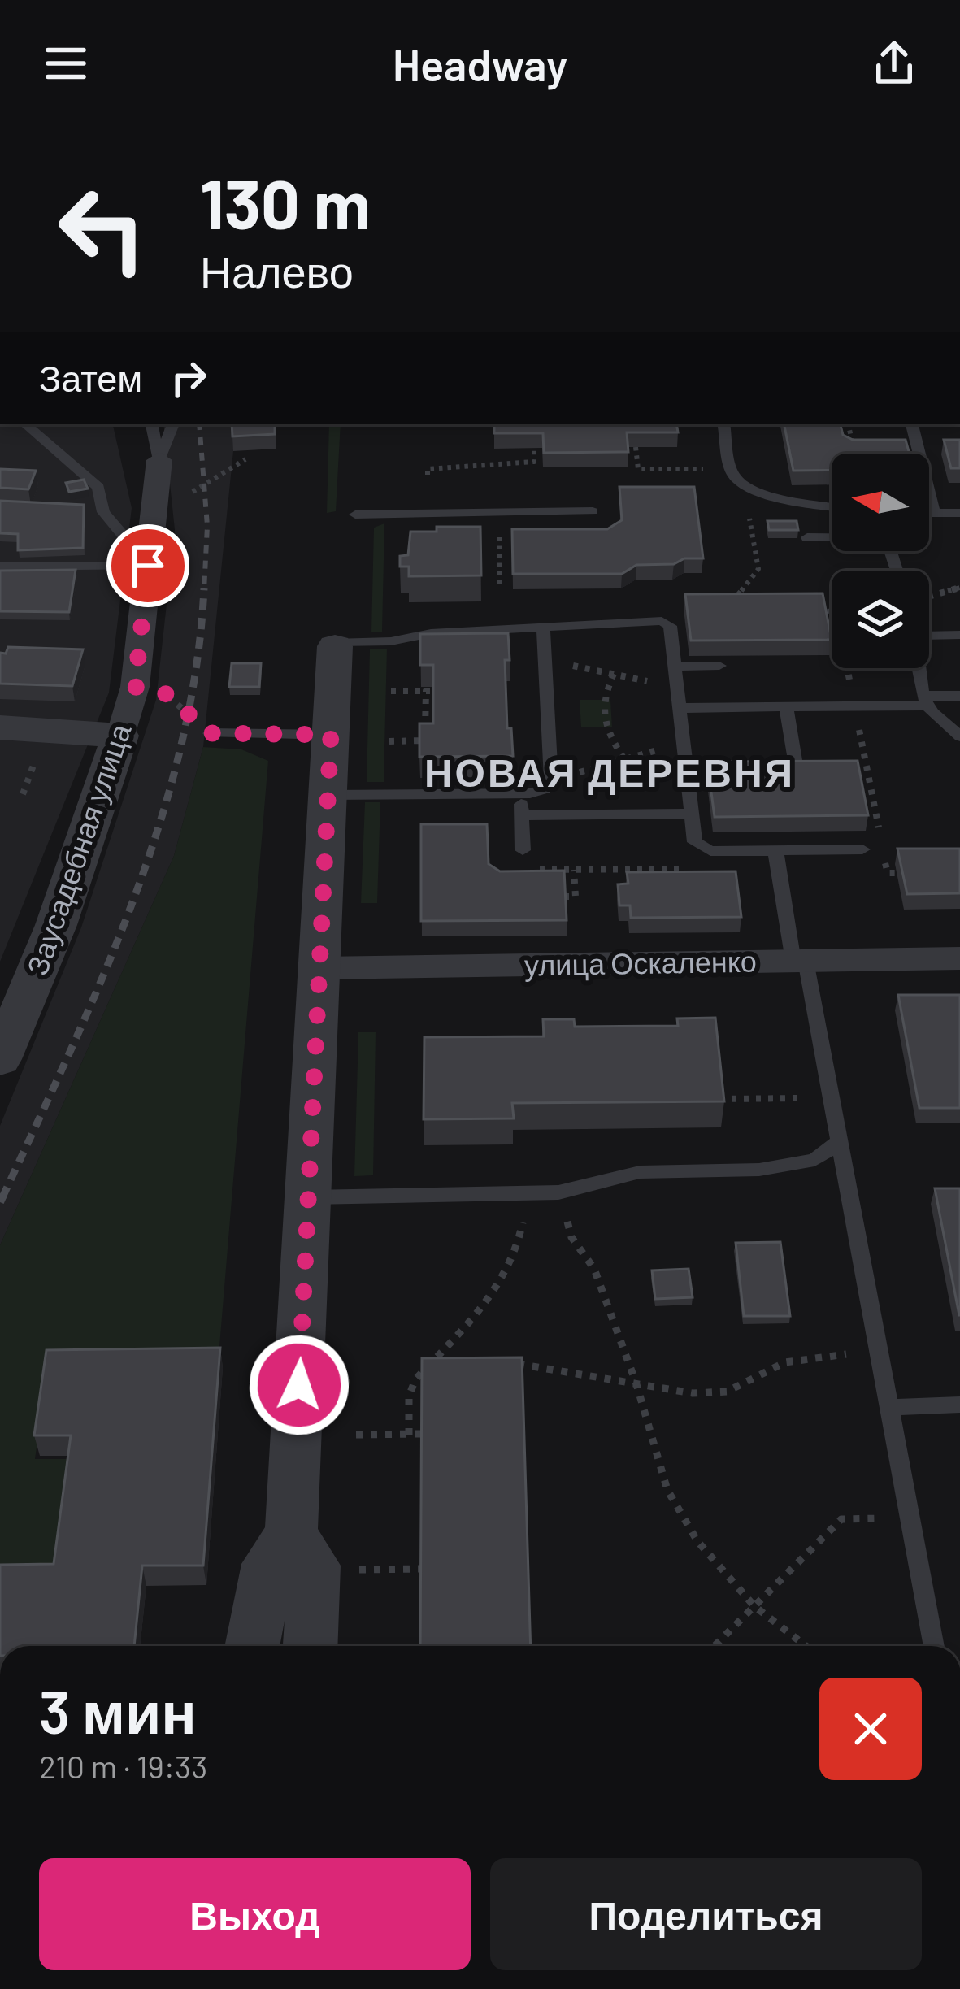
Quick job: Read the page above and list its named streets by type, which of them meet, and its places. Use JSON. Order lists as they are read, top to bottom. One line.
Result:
{"streets":{"street":["Заусадебная улица","улица Оскаленко"]},"districts":["НОВАЯ ДЕРЕВНЯ"],"north":"left","page":{"header":"Headway","turn":["130 m","Налево"],"then":"Затем","heading":["3 мин","210 m · 19:33"],"buttons":["Выход","Поделиться"]}}
